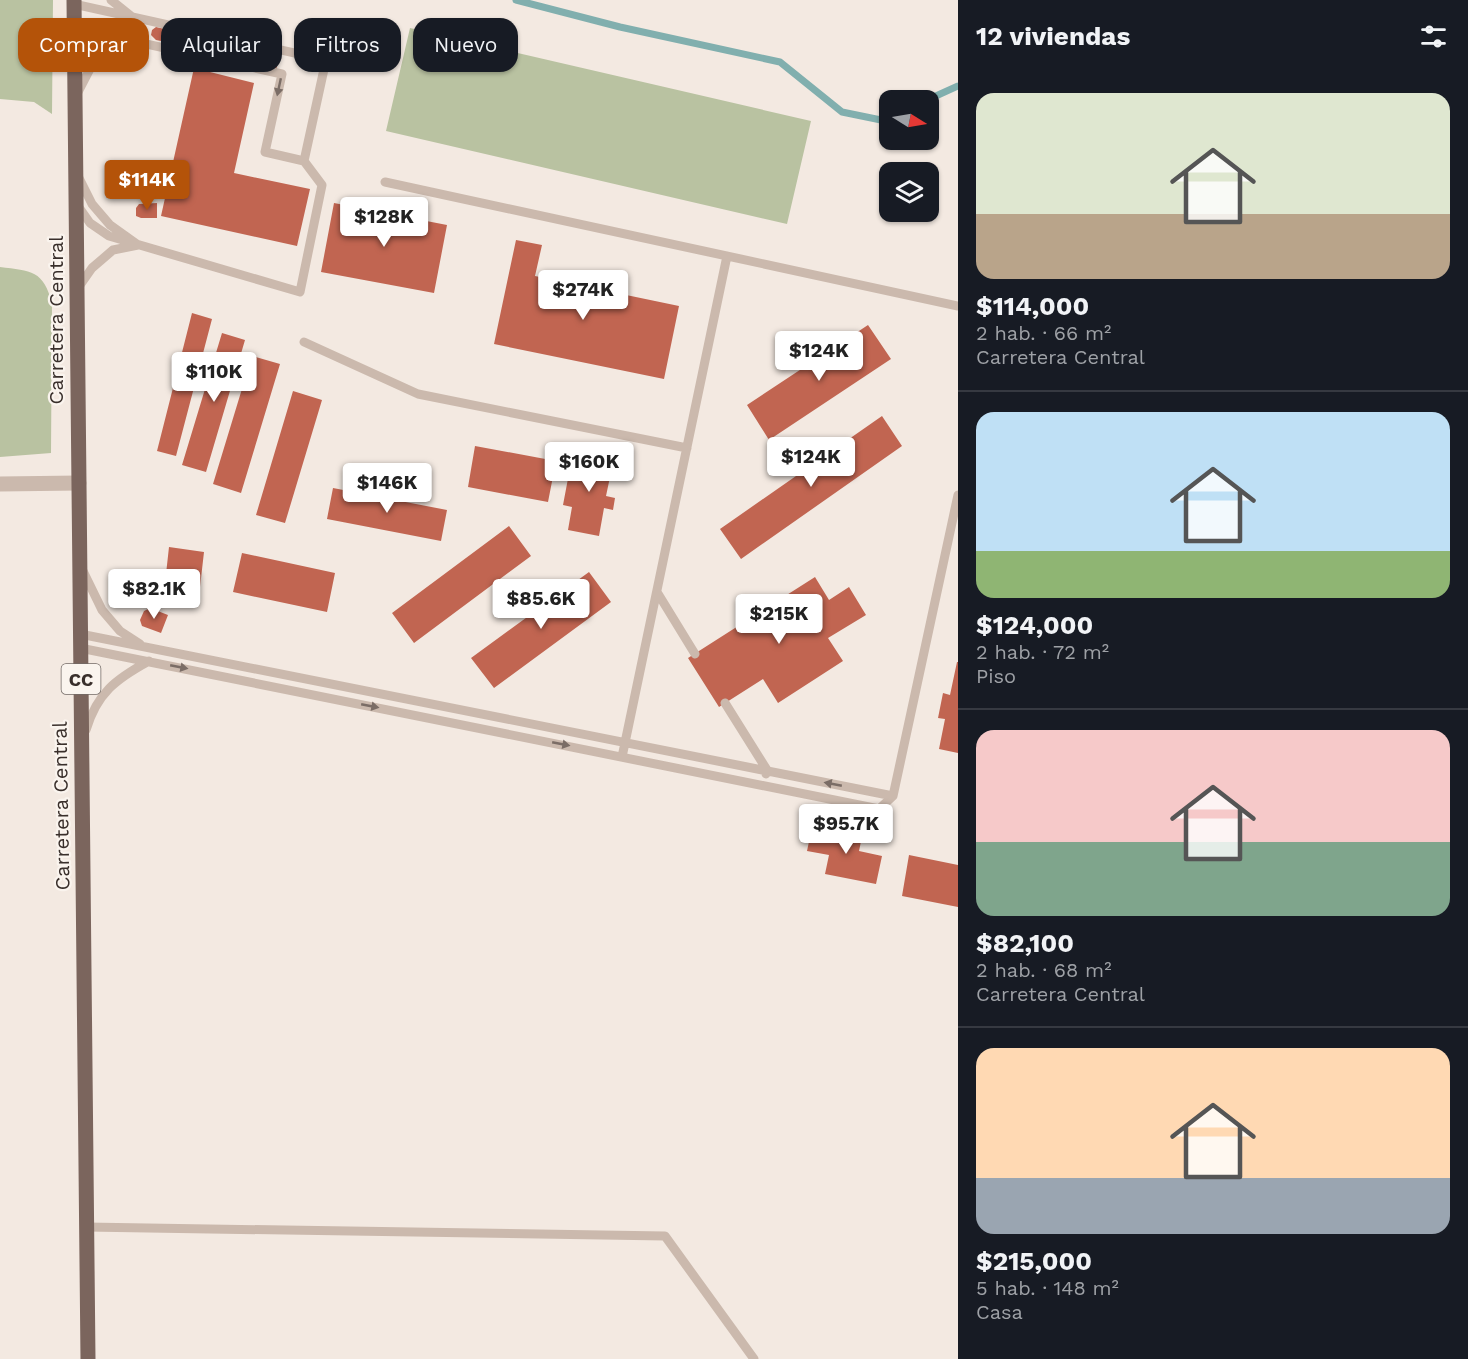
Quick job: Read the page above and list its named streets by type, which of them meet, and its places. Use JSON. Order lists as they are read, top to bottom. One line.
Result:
{"streets":{"main road":["Carretera Central","CC"]},"north":"right","page":{"heading":"12 viviendas","chip":["Comprar","Alquilar","Filtros","Nuevo"],"list":[{"name":"$114,000","note":"2 hab. · 66 m² · Carretera Central"},{"name":"$124,000","note":"2 hab. · 72 m² · Piso"},{"name":"$82,100","note":"2 hab. · 68 m² · Carretera Central"},{"name":"$215,000","note":"5 hab. · 148 m² · Casa"}],"price":["$114K","$128K","$274K","$124K","$110K","$124K","$160K","$146K","$82.1K","$85.6K","$215K","$95.7K"]}}
